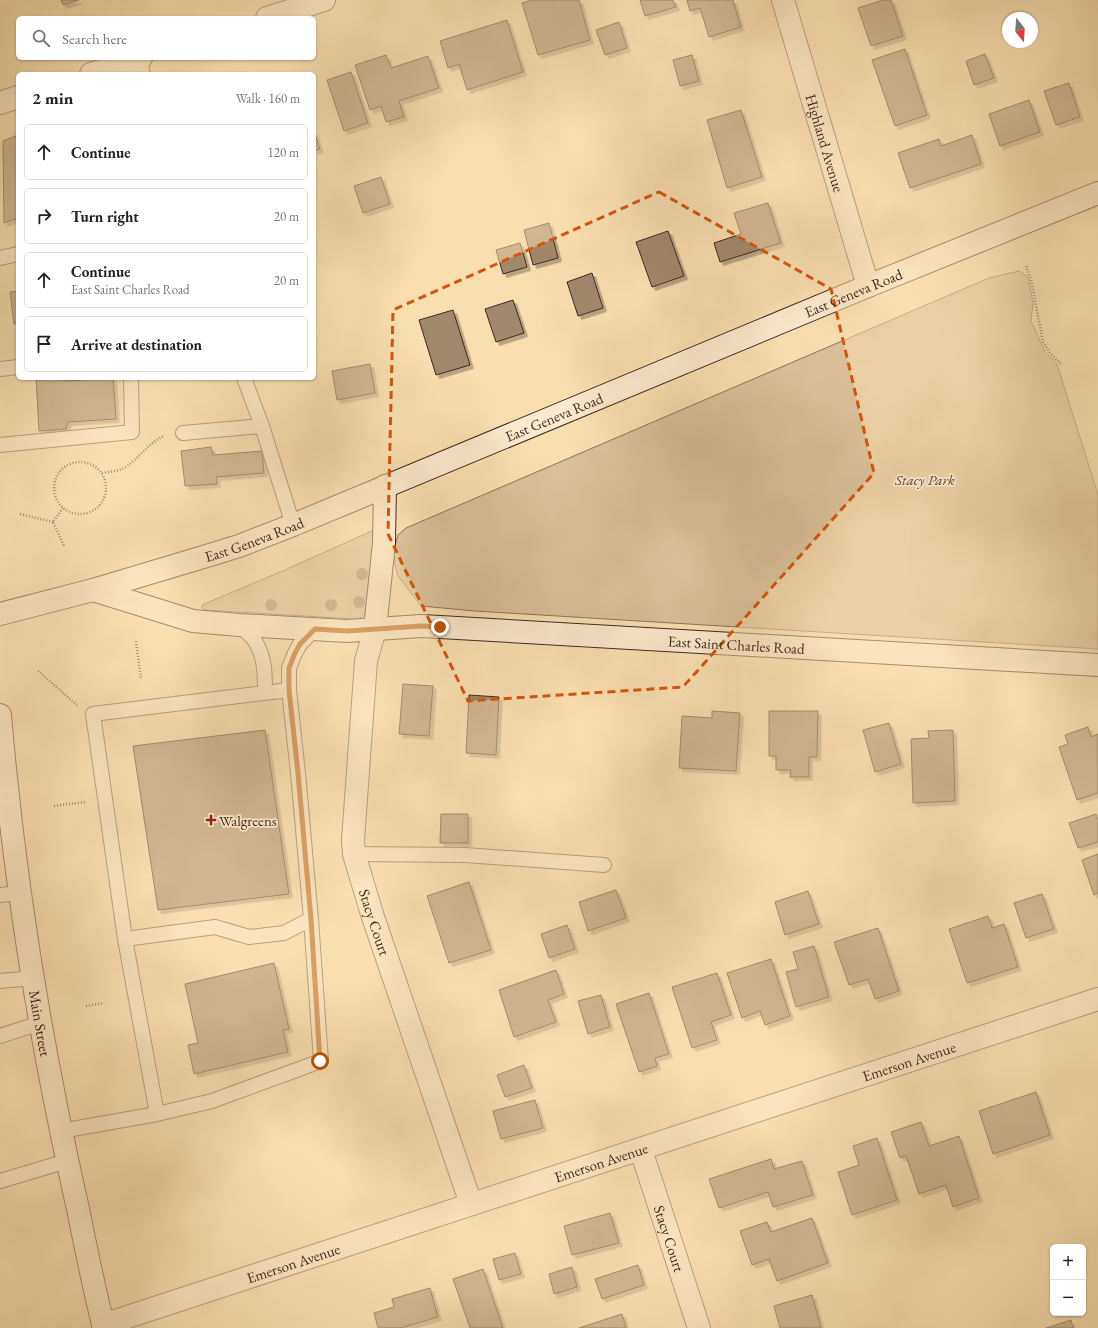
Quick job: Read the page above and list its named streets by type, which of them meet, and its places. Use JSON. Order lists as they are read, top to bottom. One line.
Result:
{"streets":{"street":["Highland Avenue","East Geneva Road","East Saint Charles Road","Stacy Court","Main Street","Emerson Avenue"]},"crossings":[["Highland Avenue","East Geneva Road"],["East Geneva Road","East Saint Charles Road"],["East Geneva Road","Stacy Court"],["East Saint Charles Road","Stacy Court"],["Stacy Court","Emerson Avenue"],["Main Street","Emerson Avenue"]],"parks":["Stacy Park"],"places":{"health":["Walgreens"]},"north":"bottom","page":{"search":"Search here","heading":["2 min","Walk · 160 m"],"list":[["Continue","120 m"],["Turn right","20 m"],["Continue","East Saint Charles Road","20 m"],"Arrive at destination"],"map_buttons":["+","−"]}}
